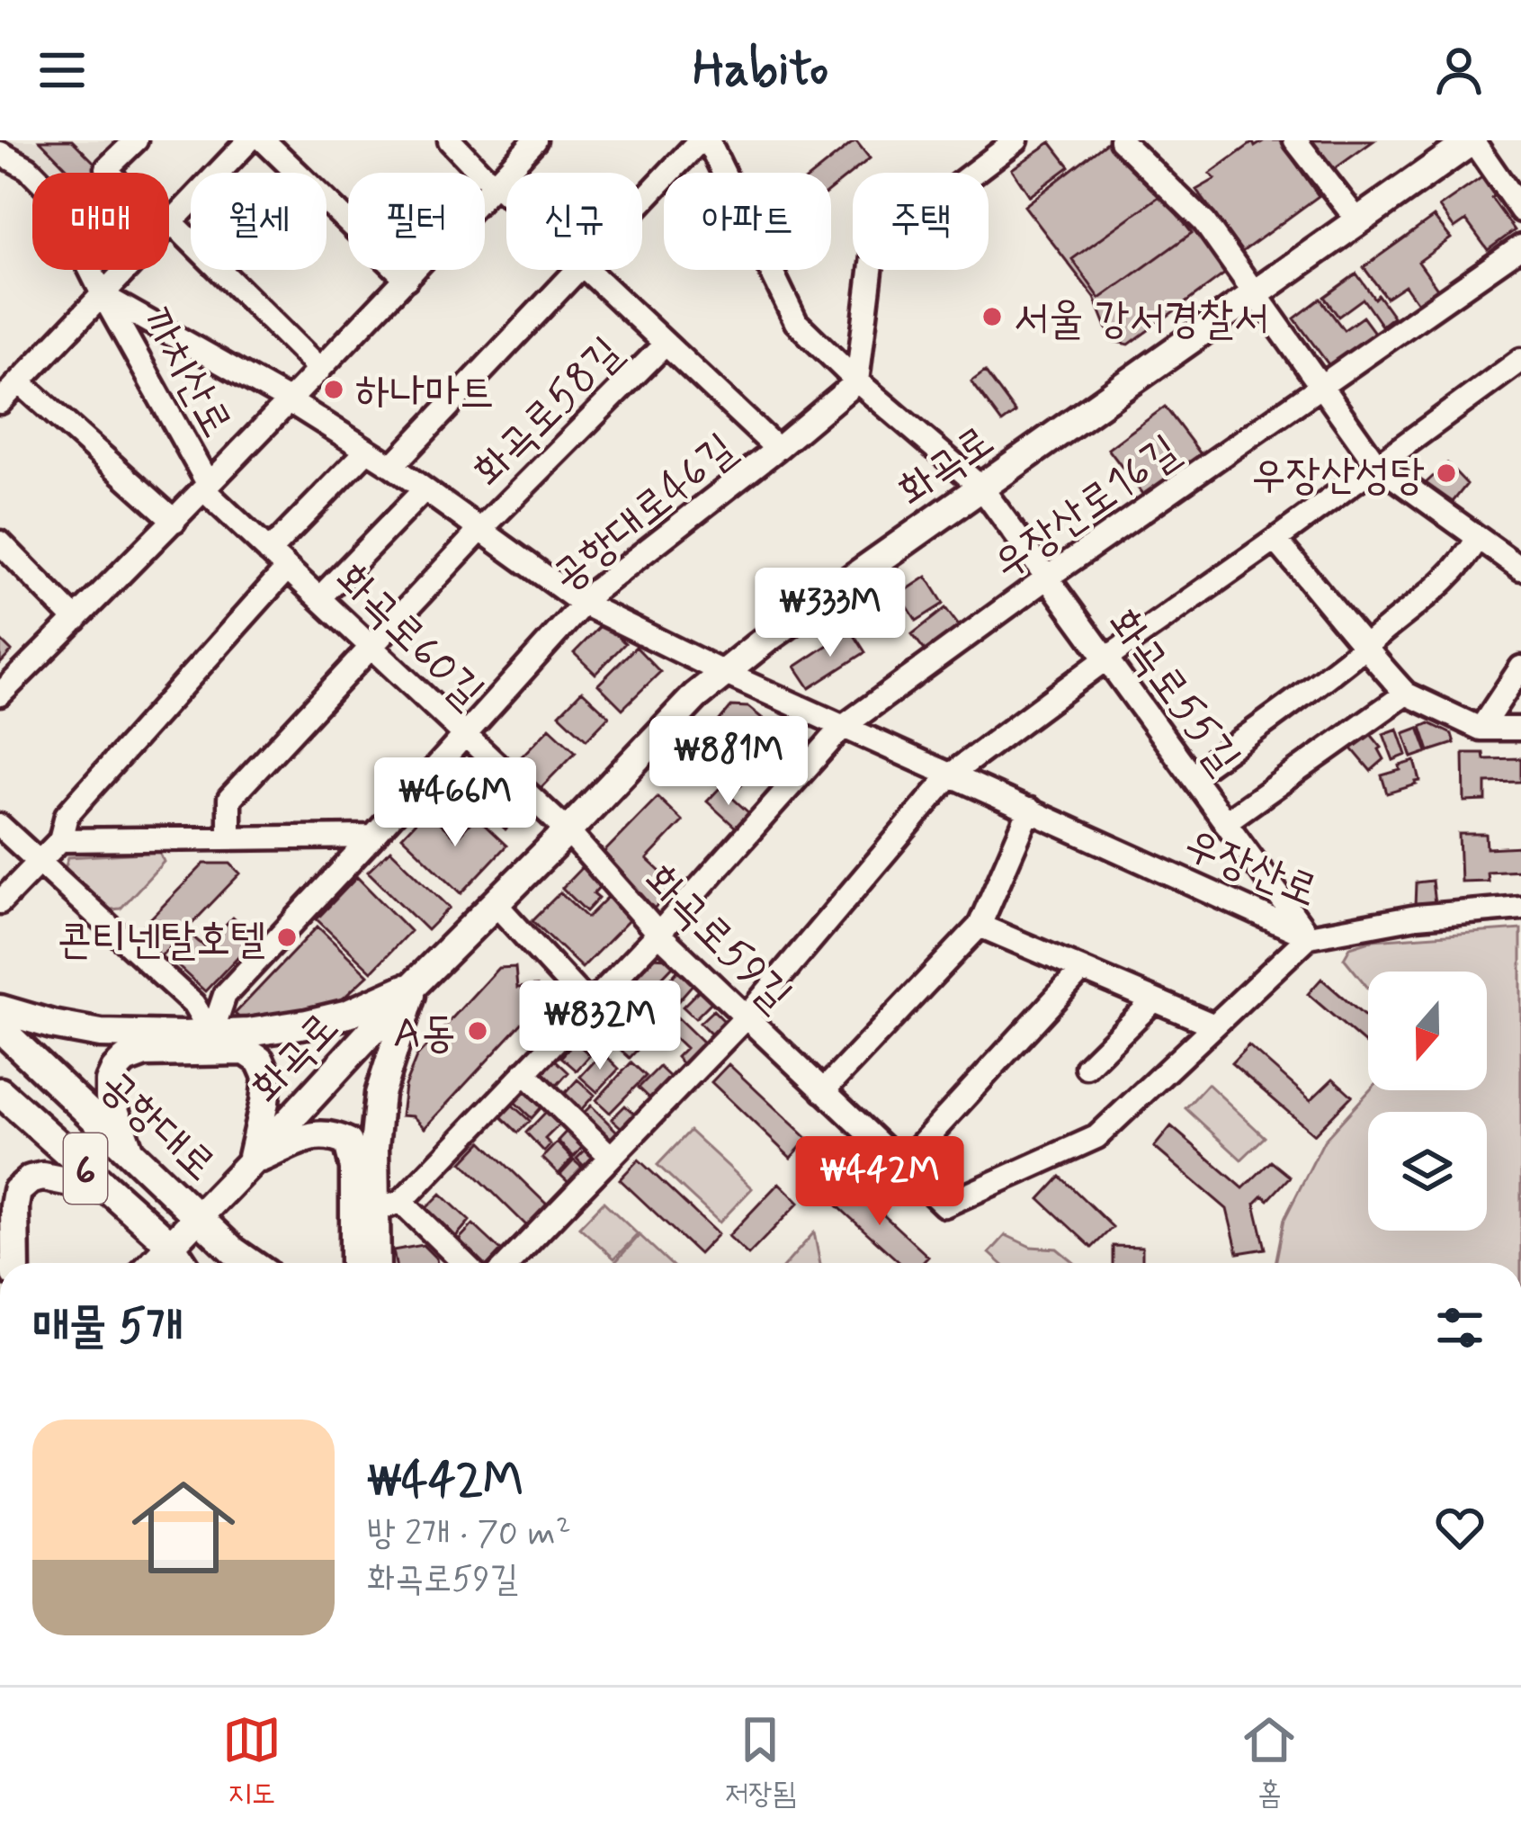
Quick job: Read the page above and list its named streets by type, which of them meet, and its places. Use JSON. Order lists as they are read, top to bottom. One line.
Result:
{"streets":{"main road":["화곡로","공항대로","6"],"street":["까치산로","화곡로58길","우장산로16길","공항대로46길","화곡로60길","화곡로55길","우장산로","화곡로59길"]},"crossings":[["까치산로","화곡로58길"],["까치산로","화곡로60길"],["화곡로58길","화곡로"],["화곡로58길","공항대로46길"],["화곡로58길","화곡로60길"],["화곡로58길","화곡로55길"],["화곡로58길","우장산로"],["화곡로","공항대로46길"],["화곡로","화곡로60길"],["화곡로","화곡로55길"],["화곡로","우장산로"],["화곡로","화곡로59길"],["화곡로","공항대로"],["우장산로16길","화곡로55길"],["우장산로16길","우장산로"],["우장산로16길","화곡로59길"],["공항대로46길","화곡로60길"],["공항대로46길","화곡로55길"],["화곡로60길","화곡로59길"],["화곡로55길","우장산로"],["화곡로55길","화곡로59길"],["우장산로","화곡로59길"]],"places":["서울 강서경찰서","하나마트","우장산성당","콘티넨탈호텔","A동"],"north":"bottom","page":{"header":"Habito","chip":["매매","월세","필터","신규","아파트","주택"],"price":["₩333M","₩881M","₩466M","₩832M","₩442M"],"heading":"매물 5개","list":[{"name":"₩442M","note":"방 2개 · 70 m² · 화곡로59길"}],"tabs":["지도","저장됨","홈"]}}
